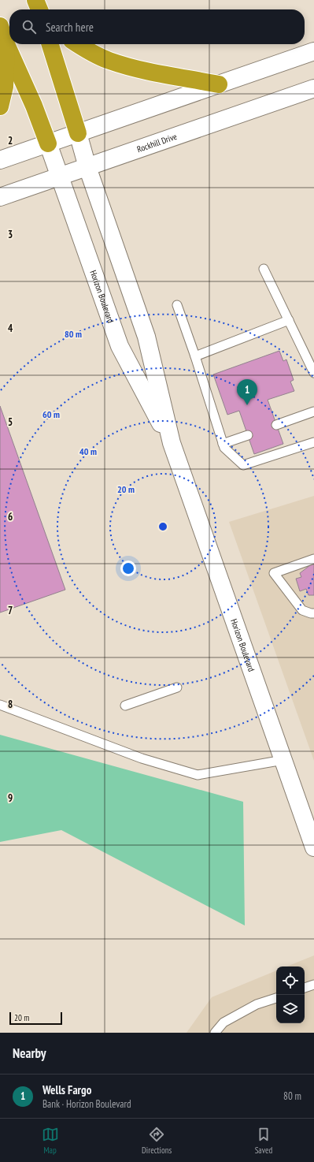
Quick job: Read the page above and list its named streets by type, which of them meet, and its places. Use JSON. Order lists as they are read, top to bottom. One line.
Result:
{"streets":{"street":["Rockhill Drive","Horizon Boulevard"]},"crossings":[["Rockhill Drive","Horizon Boulevard"]],"scale_bar":"20 m","page":{"search":"Search here","pins":"1","scale":"20 m","heading":"Nearby","list":[{"mark":"1","name":"Wells Fargo","note":"Bank · Horizon Boulevard","value":"80 m"}],"nav":["Map","Directions","Saved"]},"grid":{"rows":["2","3","4","5","6","7","8","9"]},"rings":["80 m","60 m","40 m","20 m"]}
